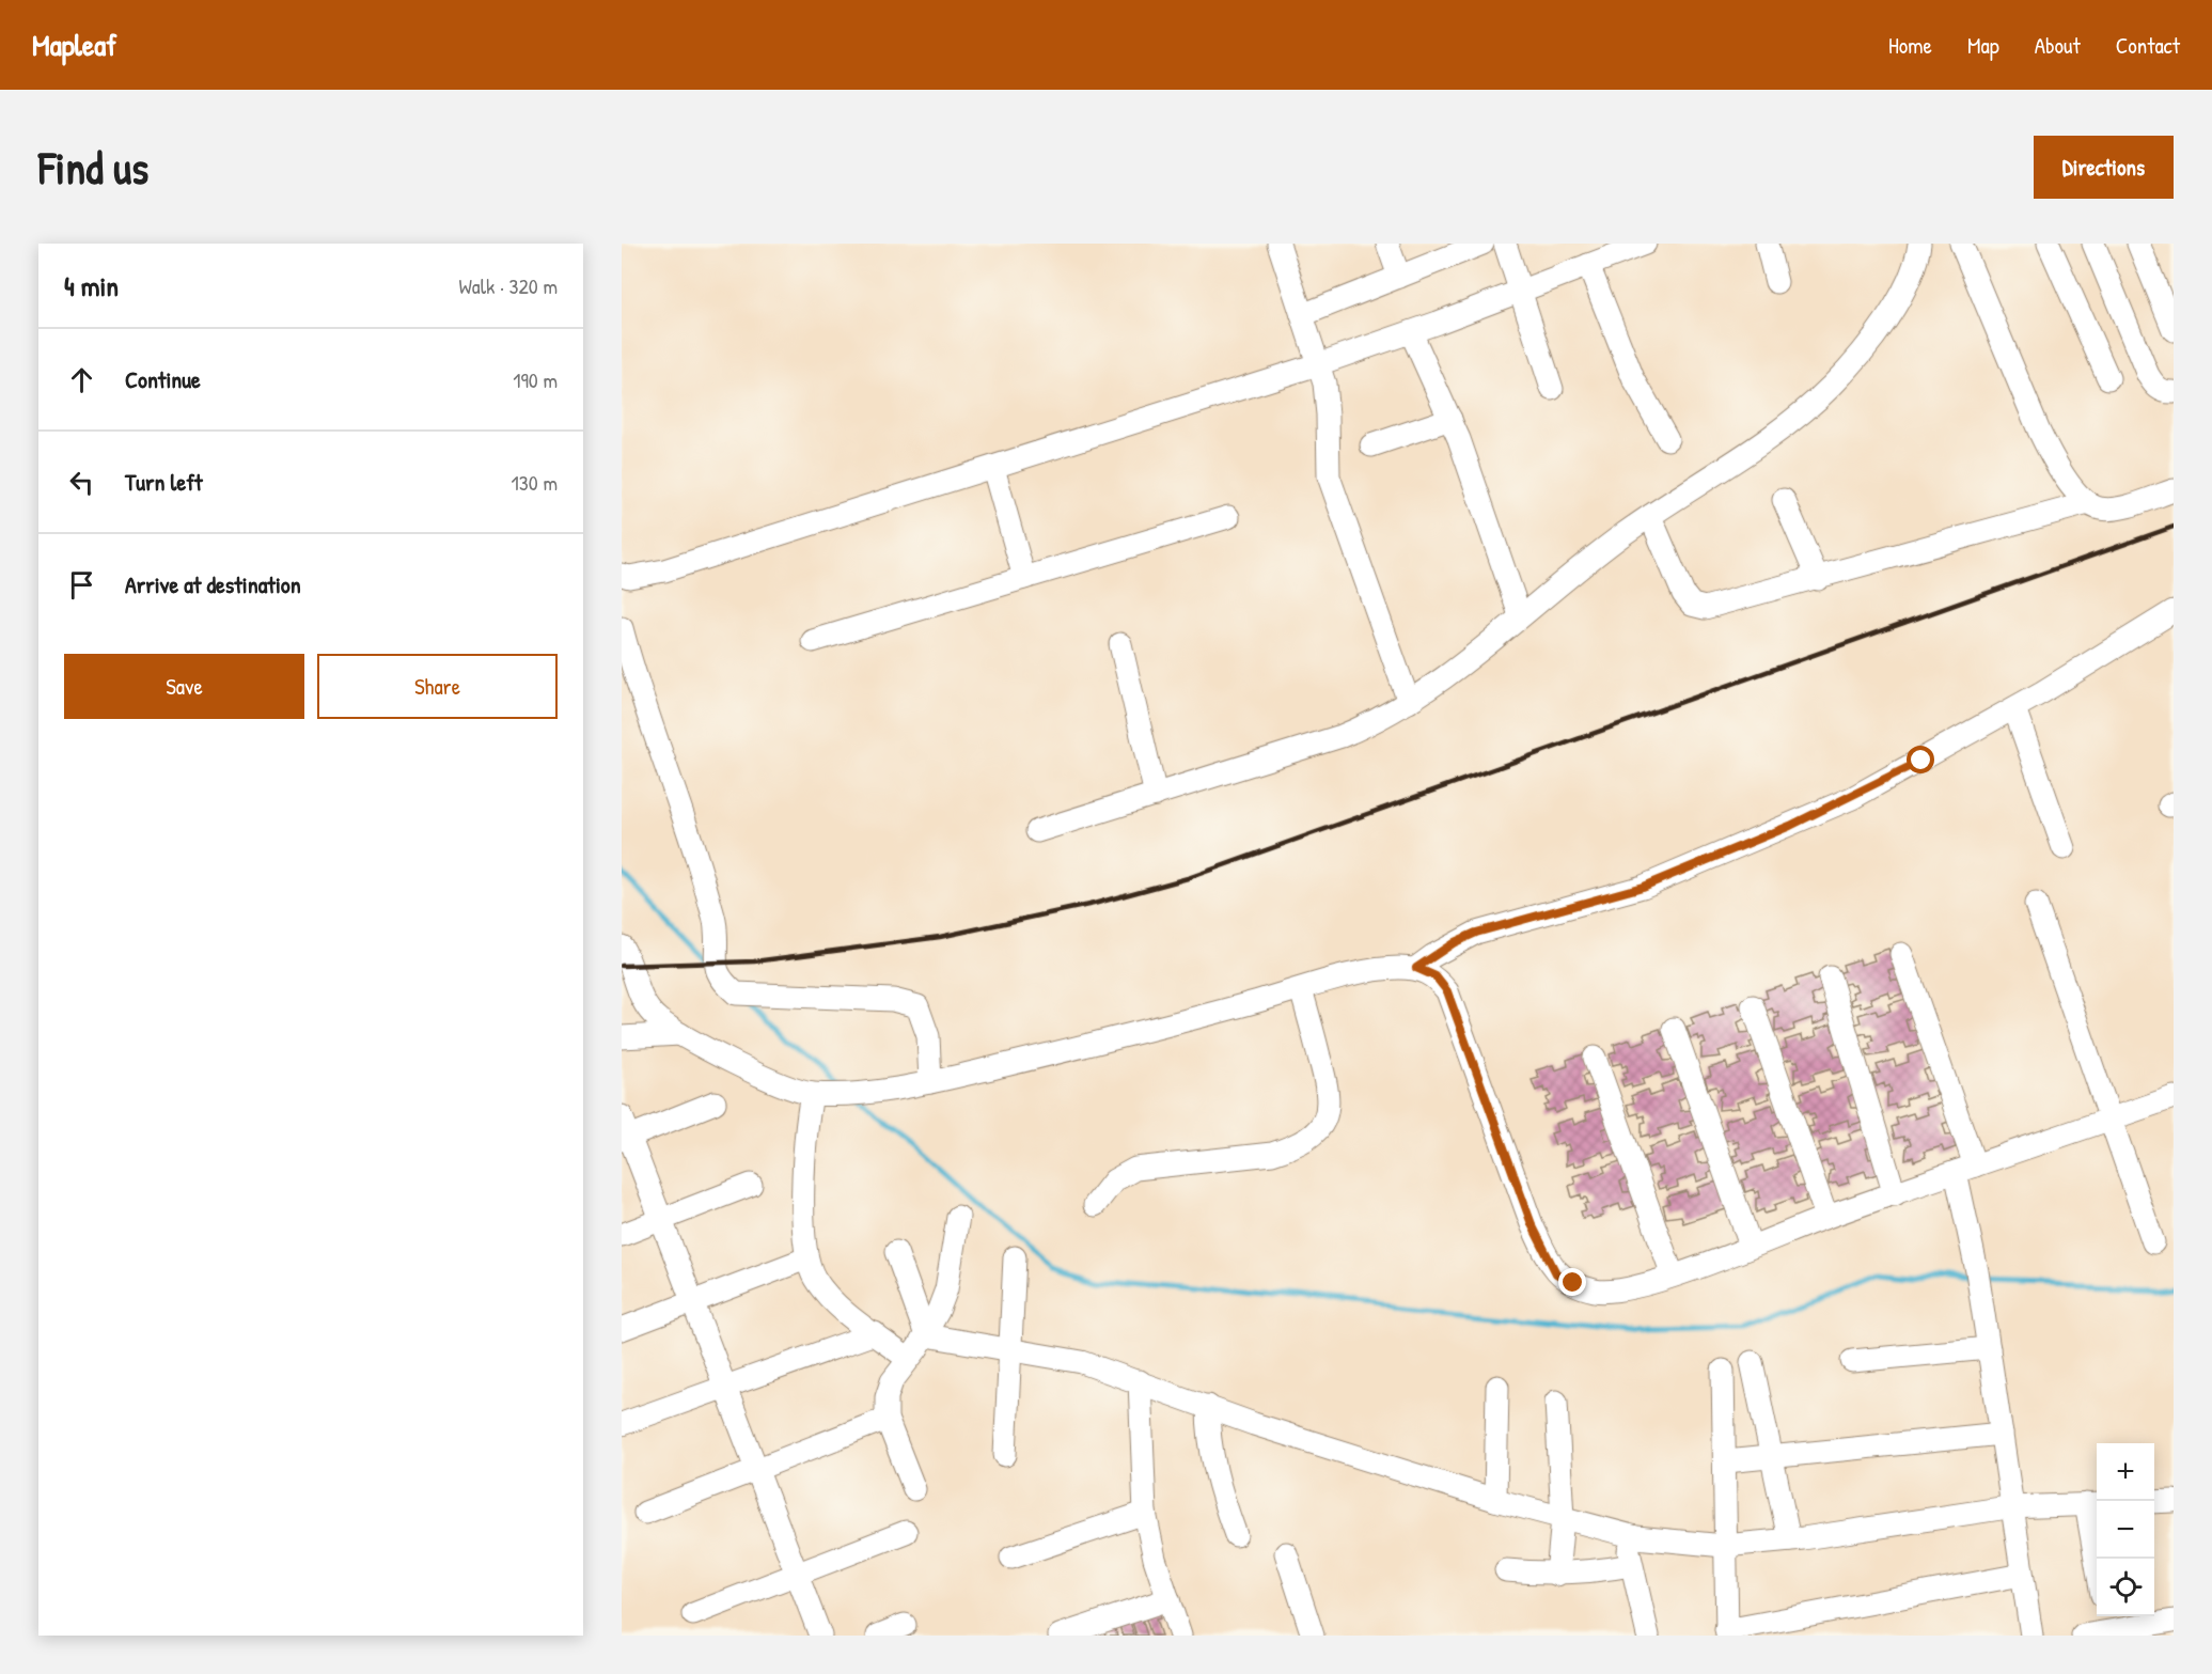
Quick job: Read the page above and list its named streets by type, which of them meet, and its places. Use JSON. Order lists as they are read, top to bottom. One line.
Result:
{"page":{"header":"Mapleaf","nav":["Home","Map","About","Contact"],"buttons":["Directions",["Save","Share"]],"title":"Find us","heading":["4 min","Walk · 320 m"],"list":[["Continue","190 m"],["Turn left","130 m"],"Arrive at destination"],"map_buttons":["+","−"]}}
